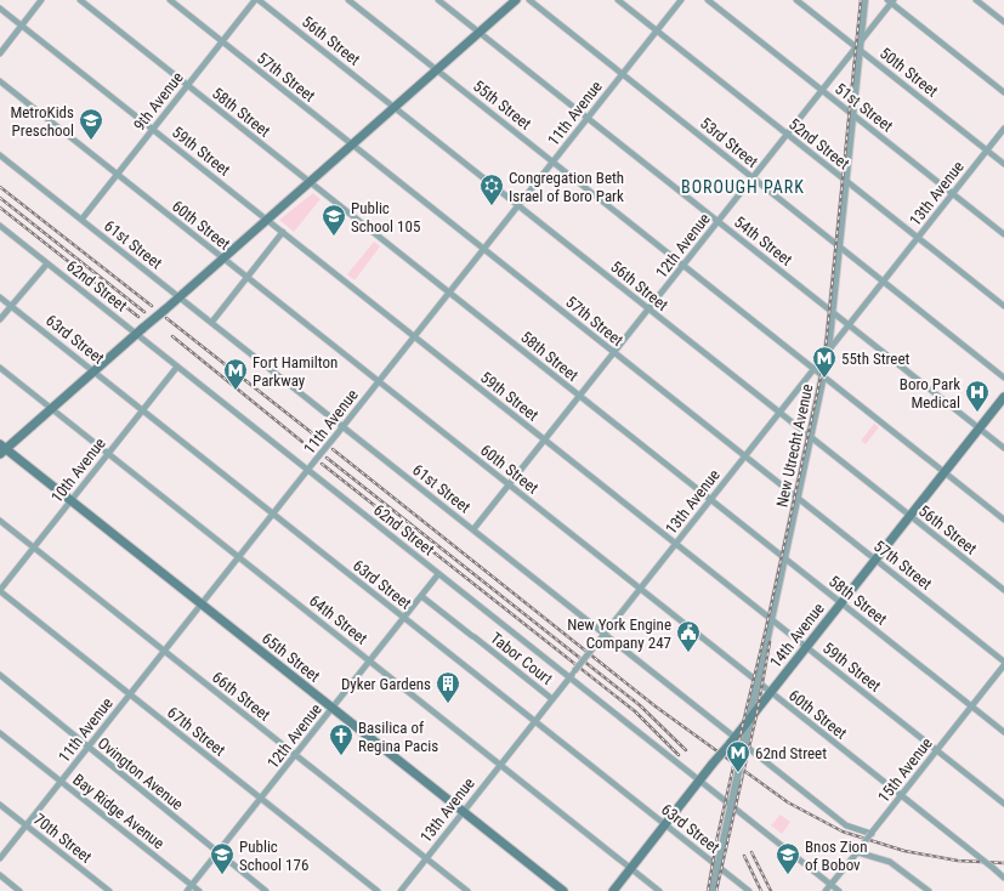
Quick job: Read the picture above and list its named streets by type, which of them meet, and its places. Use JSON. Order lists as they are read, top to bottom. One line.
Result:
{"streets":{"main road":["14th Avenue","65th Street"],"street":["56th Street","50th Street","57th Street","9th Avenue","55th Street","51st Street","58th Street","11th Avenue","53rd Street","52nd Street","59th Street","13th Avenue","60th Street","54th Street","61st Street","12th Avenue","62nd Street","63rd Street","New Utrecht Avenue","10th Avenue","64th Street","Tabor Court","66th Street","67th Street","15th Avenue","Ovington Avenue","Bay Ridge Avenue","70th Street"]},"crossings":[["56th Street","11th Avenue"],["56th Street","13th Avenue"],["56th Street","12th Avenue"],["56th Street","New Utrecht Avenue"],["56th Street","14th Avenue"],["50th Street","13th Avenue"],["50th Street","12th Avenue"],["50th Street","New Utrecht Avenue"],["57th Street","9th Avenue"],["57th Street","11th Avenue"],["57th Street","13th Avenue"],["57th Street","12th Avenue"],["57th Street","New Utrecht Avenue"],["57th Street","14th Avenue"],["9th Avenue","58th Street"],["9th Avenue","59th Street"],["9th Avenue","60th Street"],["9th Avenue","61st Street"],["55th Street","11th Avenue"],["55th Street","13th Avenue"],["55th Street","12th Avenue"],["55th Street","New Utrecht Avenue"],["55th Street","14th Avenue"],["51st Street","13th Avenue"],["51st Street","12th Avenue"],["51st Street","New Utrecht Avenue"],["58th Street","11th Avenue"],["58th Street","13th Avenue"],["58th Street","12th Avenue"],["58th Street","New Utrecht Avenue"],["58th Street","14th Avenue"],["58th Street","15th Avenue"],["11th Avenue","53rd Street"],["11th Avenue","52nd Street"],["11th Avenue","59th Street"],["11th Avenue","60th Street"],["11th Avenue","54th Street"],["11th Avenue","61st Street"],["11th Avenue","62nd Street"],["11th Avenue","63rd Street"],["11th Avenue","64th Street"],["11th Avenue","65th Street"],["11th Avenue","66th Street"],["11th Avenue","67th Street"],["11th Avenue","Ovington Avenue"],["11th Avenue","Bay Ridge Avenue"],["11th Avenue","70th Street"],["53rd Street","13th Avenue"],["53rd Street","12th Avenue"],["53rd Street","New Utrecht Avenue"],["52nd Street","13th Avenue"],["52nd Street","12th Avenue"],["52nd Street","New Utrecht Avenue"],["59th Street","13th Avenue"],["59th Street","12th Avenue"],["59th Street","New Utrecht Avenue"],["59th Street","14th Avenue"],["59th Street","15th Avenue"],["13th Avenue","60th Street"],["13th Avenue","54th Street"],["13th Avenue","61st Street"],["13th Avenue","62nd Street"],["13th Avenue","63rd Street"],["13th Avenue","New Utrecht Avenue"],["13th Avenue","64th Street"],["13th Avenue","65th Street"],["13th Avenue","Tabor Court"],["13th Avenue","66th Street"],["60th Street","12th Avenue"],["60th Street","New Utrecht Avenue"],["60th Street","14th Avenue"],["60th Street","15th Avenue"],["54th Street","12th Avenue"],["54th Street","New Utrecht Avenue"],["54th Street","14th Avenue"],["61st Street","12th Avenue"],["61st Street","New Utrecht Avenue"],["61st Street","14th Avenue"],["61st Street","15th Avenue"],["12th Avenue","62nd Street"],["12th Avenue","63rd Street"],["12th Avenue","New Utrecht Avenue"],["12th Avenue","64th Street"],["12th Avenue","65th Street"],["12th Avenue","Tabor Court"],["12th Avenue","66th Street"],["12th Avenue","67th Street"],["12th Avenue","Ovington Avenue"],["12th Avenue","Bay Ridge Avenue"],["62nd Street","New Utrecht Avenue"],["62nd Street","10th Avenue"],["62nd Street","14th Avenue"],["62nd Street","15th Avenue"],["63rd Street","New Utrecht Avenue"],["63rd Street","10th Avenue"],["63rd Street","14th Avenue"],["New Utrecht Avenue","14th Avenue"],["10th Avenue","64th Street"],["10th Avenue","65th Street"],["10th Avenue","66th Street"],["10th Avenue","67th Street"],["64th Street","14th Avenue"]],"districts":["BOROUGH PARK"],"places":{"school or university":["MetroKids Preschool","Public School 105","Public School 176","Bnos Zion of Bobov"],"synagogue":["Congregation Beth Israel of Boro Park"],"metro station":["55th Street","Fort Hamilton Parkway","62nd Street"],"hospital":["Boro Park Medical"],"public building":["New York Engine Company 247"],"building":["Dyker Gardens"],"church":["Basilica of Regina Pacis"]}}
